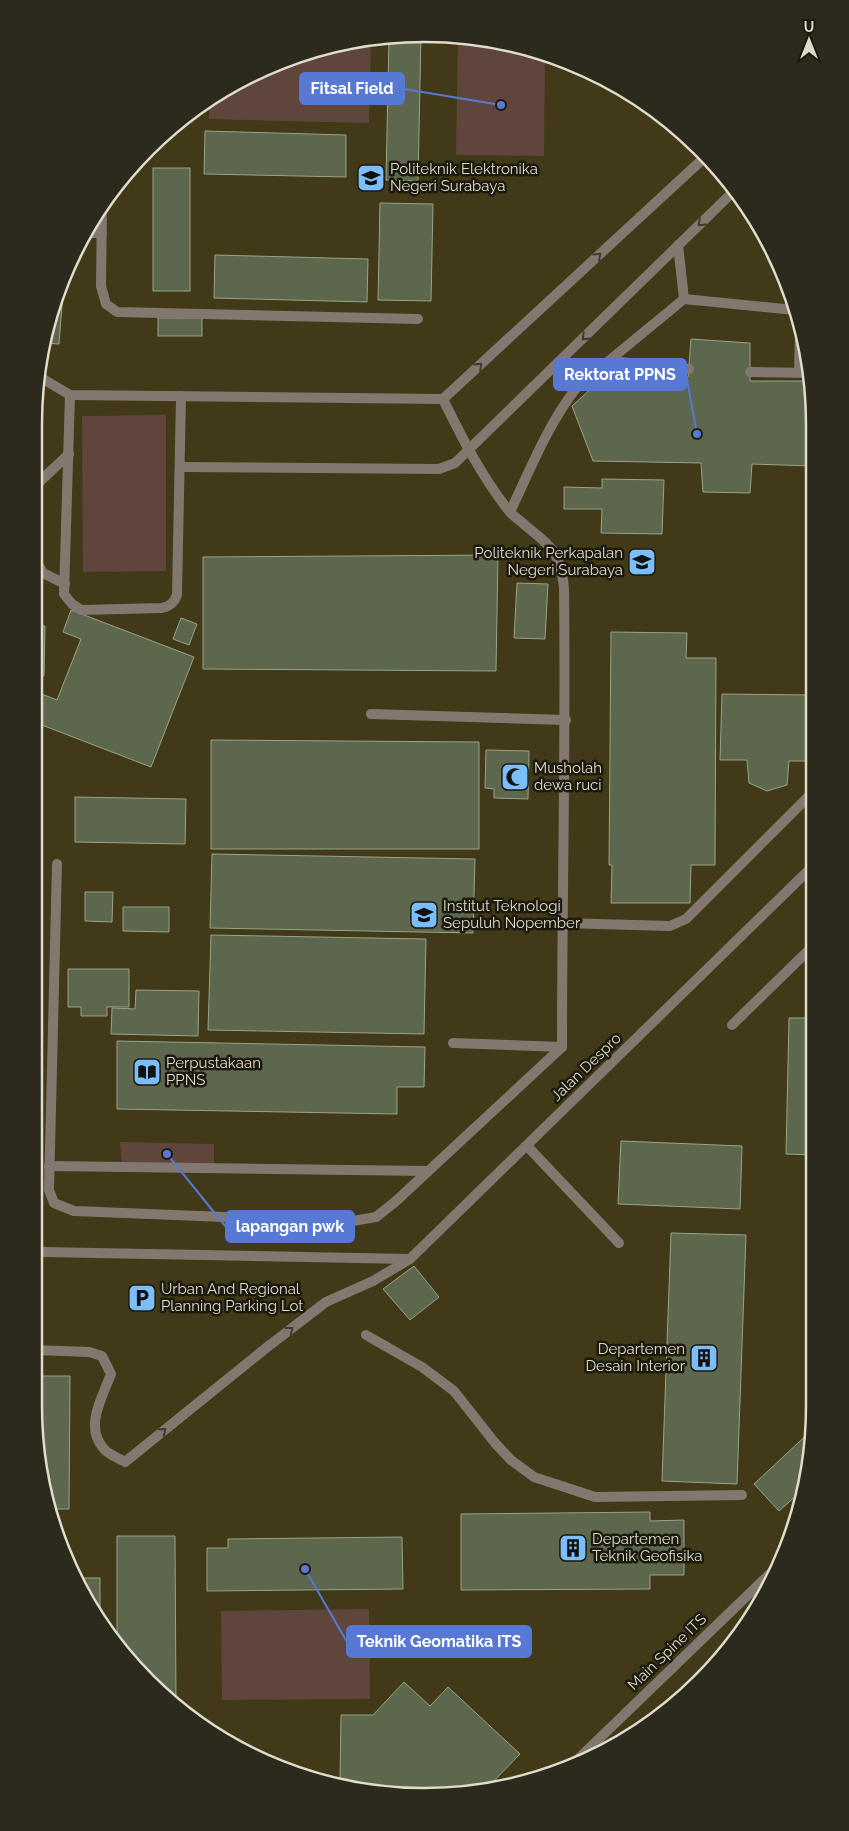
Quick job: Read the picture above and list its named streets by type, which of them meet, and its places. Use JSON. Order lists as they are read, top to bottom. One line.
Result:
{"streets":{"street":["Jalan Despro","Main Spine ITS"]},"places":{"other":["Fitsal Field","Rektorat PPNS","lapangan pwk","Teknik Geomatika ITS"],"school or university":["Politeknik Elektronika Negeri Surabaya","Politeknik Perkapalan Negeri Surabaya","Institut Teknologi Sepuluh Nopember"],"mosque":["Musholah dewa ruci"],"library":["Perpustakaan PPNS"],"parking":["Urban And Regional Planning Parking Lot"],"building":["Departemen Desain Interior","Departemen Teknik Geofisika"]},"north":"top"}
